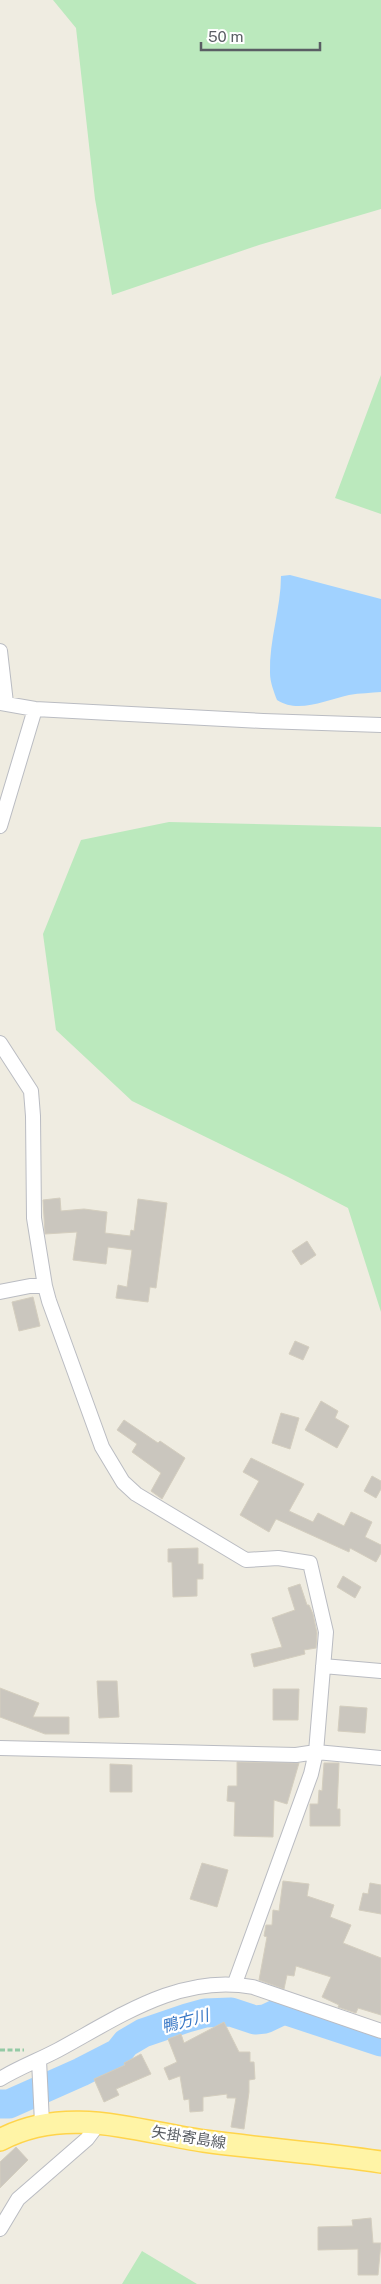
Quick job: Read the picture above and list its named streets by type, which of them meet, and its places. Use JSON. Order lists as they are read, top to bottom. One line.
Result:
{"streets":{"main road":["矢掛寄島線"]},"water":["鴨方川"],"scale_bar":"50 m"}
